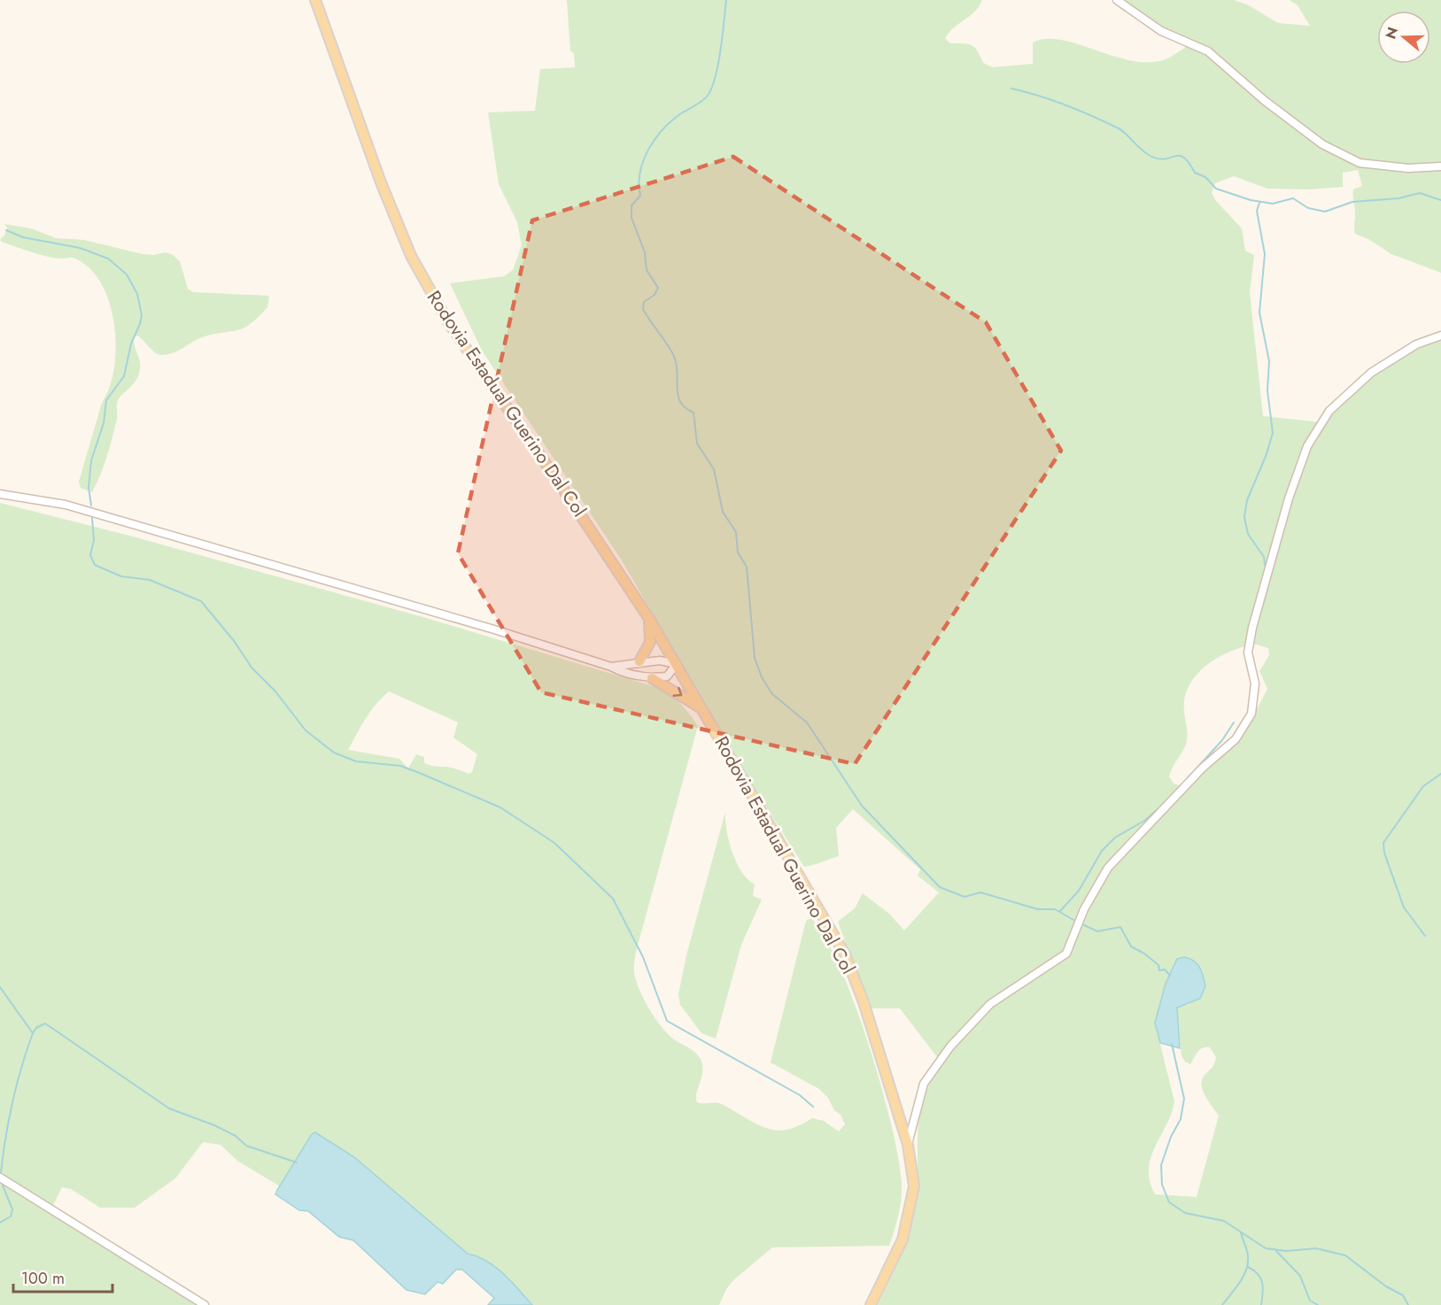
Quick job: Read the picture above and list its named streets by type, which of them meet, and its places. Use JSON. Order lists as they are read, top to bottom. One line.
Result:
{"streets":{"main road":["Rodovia Estadual Guerino Dal Col"]},"scale_bar":"100 m","north":"left"}
